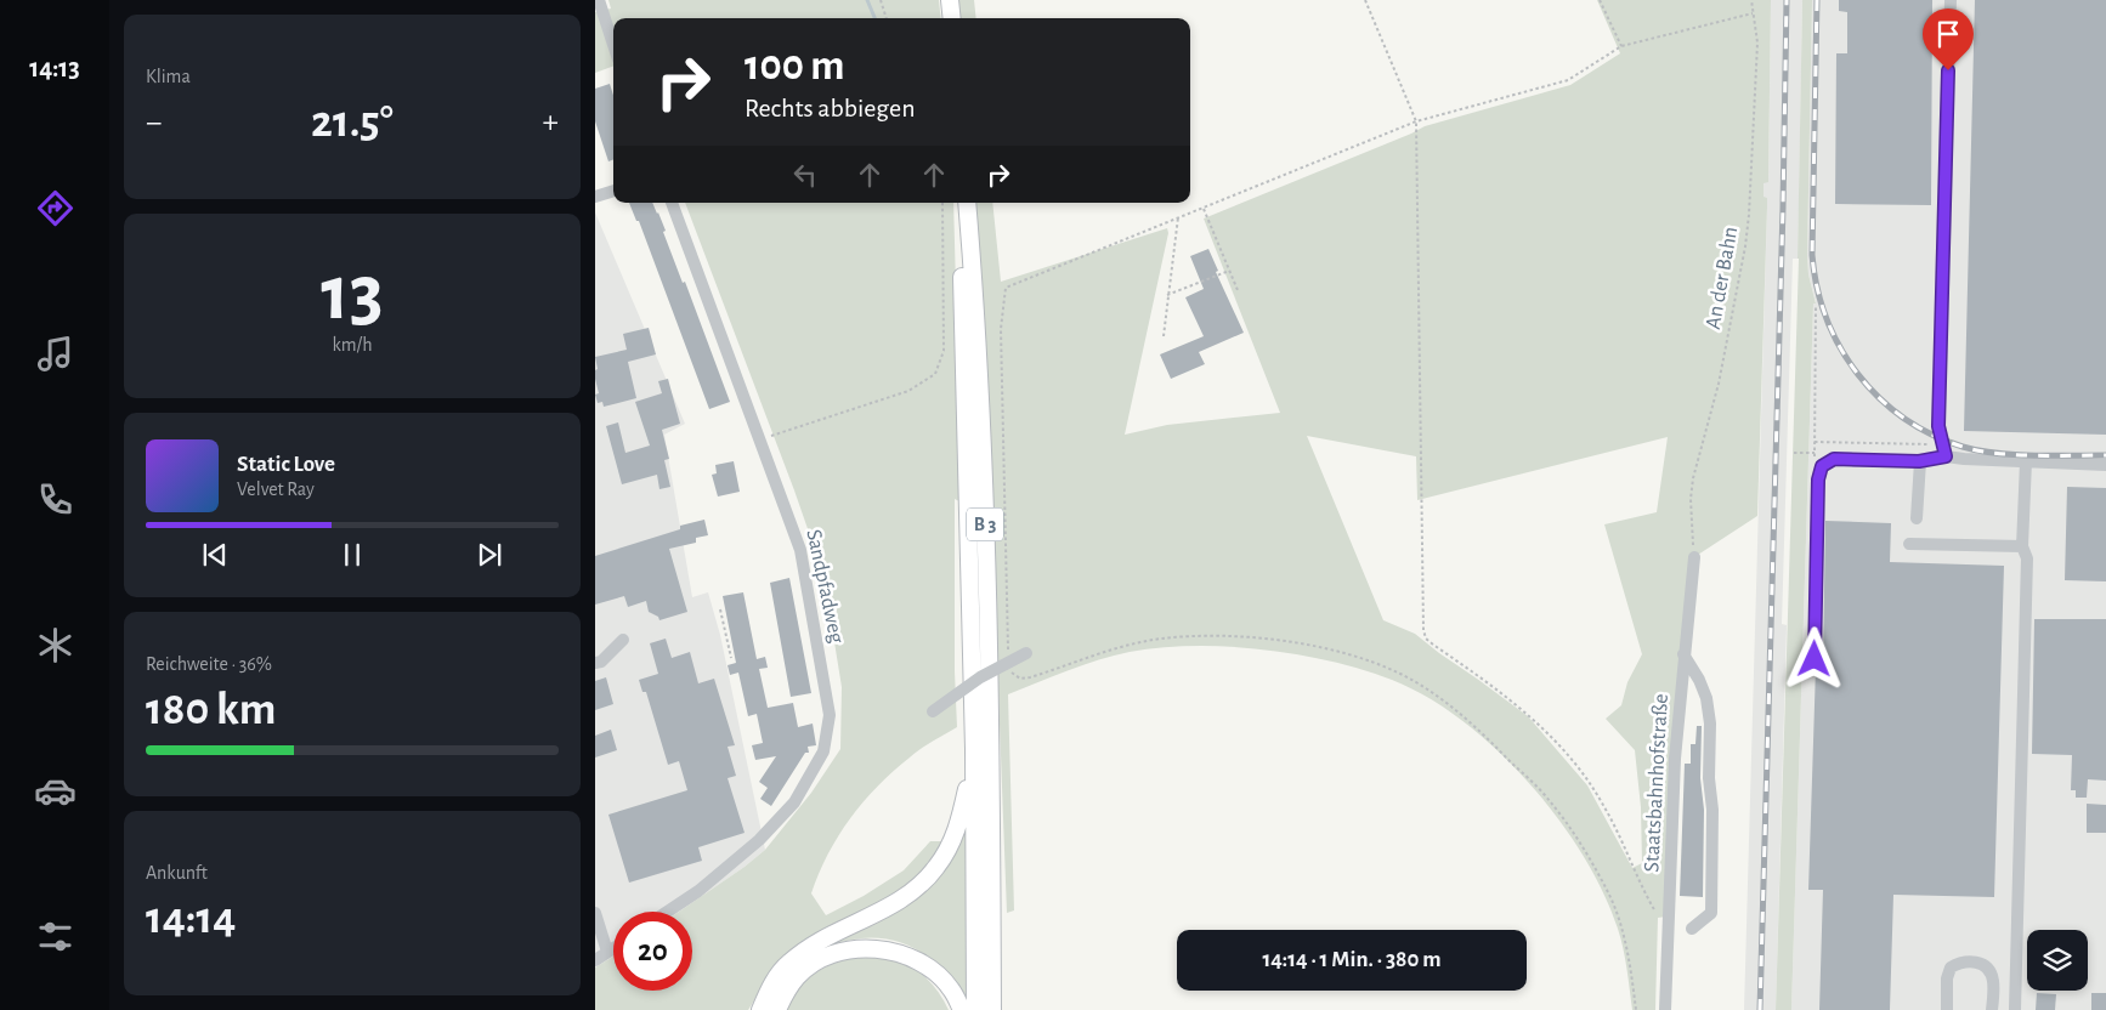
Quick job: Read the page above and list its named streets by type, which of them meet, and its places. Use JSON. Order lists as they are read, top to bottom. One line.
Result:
{"streets":{"main road":["B 3"],"street":["Sandpfadweg","Staatsbahnhofstraße"],"path":["An der Bahn"]},"crossings":[["An der Bahn","Staatsbahnhofstraße"]],"page":{"tabs":"14:13","tile":["Klima",["13","km/h"],["Reichweite · 36%","180 km"],["Ankunft","14:14"]],"turn":["100 m","Rechts abbiegen"],"heat":["−","21.5°","+"],"song":["Static Love","Velvet Ray"],"limit":"20","trip":"14:14 · 1 Min. · 380 m"}}
